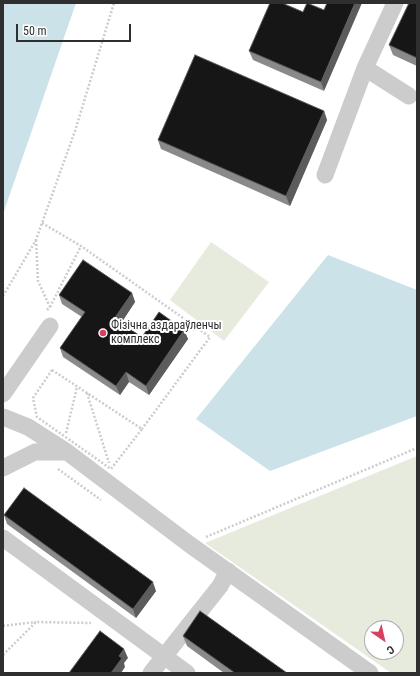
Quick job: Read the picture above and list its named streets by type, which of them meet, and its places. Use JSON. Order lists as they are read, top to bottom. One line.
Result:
{"places":["Фізічна аздараўленчы комплекс"],"scale_bar":"50 m","north":"bottom right"}
